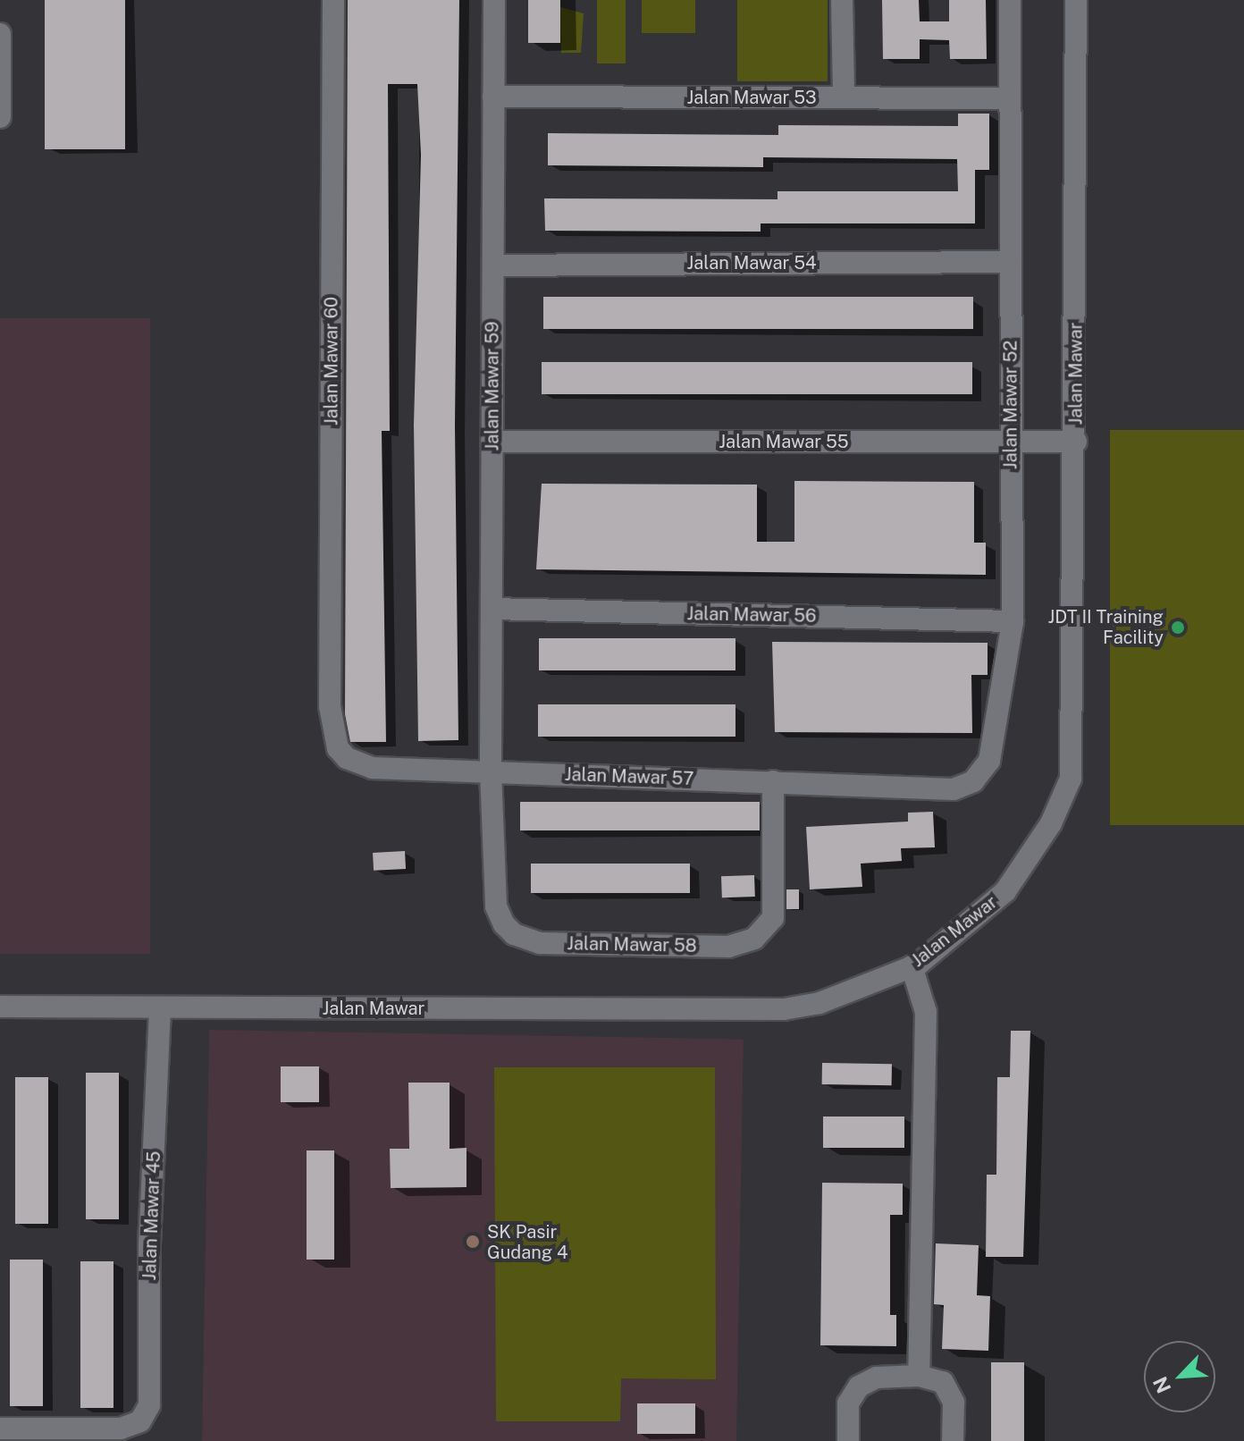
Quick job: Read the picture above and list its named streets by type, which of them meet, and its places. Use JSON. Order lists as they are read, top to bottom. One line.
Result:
{"streets":{"street":["Jalan Mawar 53","Jalan Mawar 54","Jalan Mawar 60","Jalan Mawar","Jalan Mawar 59","Jalan Mawar 52","Jalan Mawar 55","Jalan Mawar 56","Jalan Mawar 57","Jalan Mawar 58","Jalan Mawar 45"]},"crossings":[["Jalan Mawar 53","Jalan Mawar 59"],["Jalan Mawar 53","Jalan Mawar 52"],["Jalan Mawar 54","Jalan Mawar 59"],["Jalan Mawar 54","Jalan Mawar 52"],["Jalan Mawar 60","Jalan Mawar 57"],["Jalan Mawar","Jalan Mawar 55"],["Jalan Mawar","Jalan Mawar 45"],["Jalan Mawar 59","Jalan Mawar 55"],["Jalan Mawar 59","Jalan Mawar 56"],["Jalan Mawar 59","Jalan Mawar 57"],["Jalan Mawar 59","Jalan Mawar 58"],["Jalan Mawar 52","Jalan Mawar 55"],["Jalan Mawar 52","Jalan Mawar 56"],["Jalan Mawar 52","Jalan Mawar 57"],["Jalan Mawar 57","Jalan Mawar 58"]],"places":["JDT II Training Facility","SK Pasir Gudang 4"],"north":"bottom left"}
